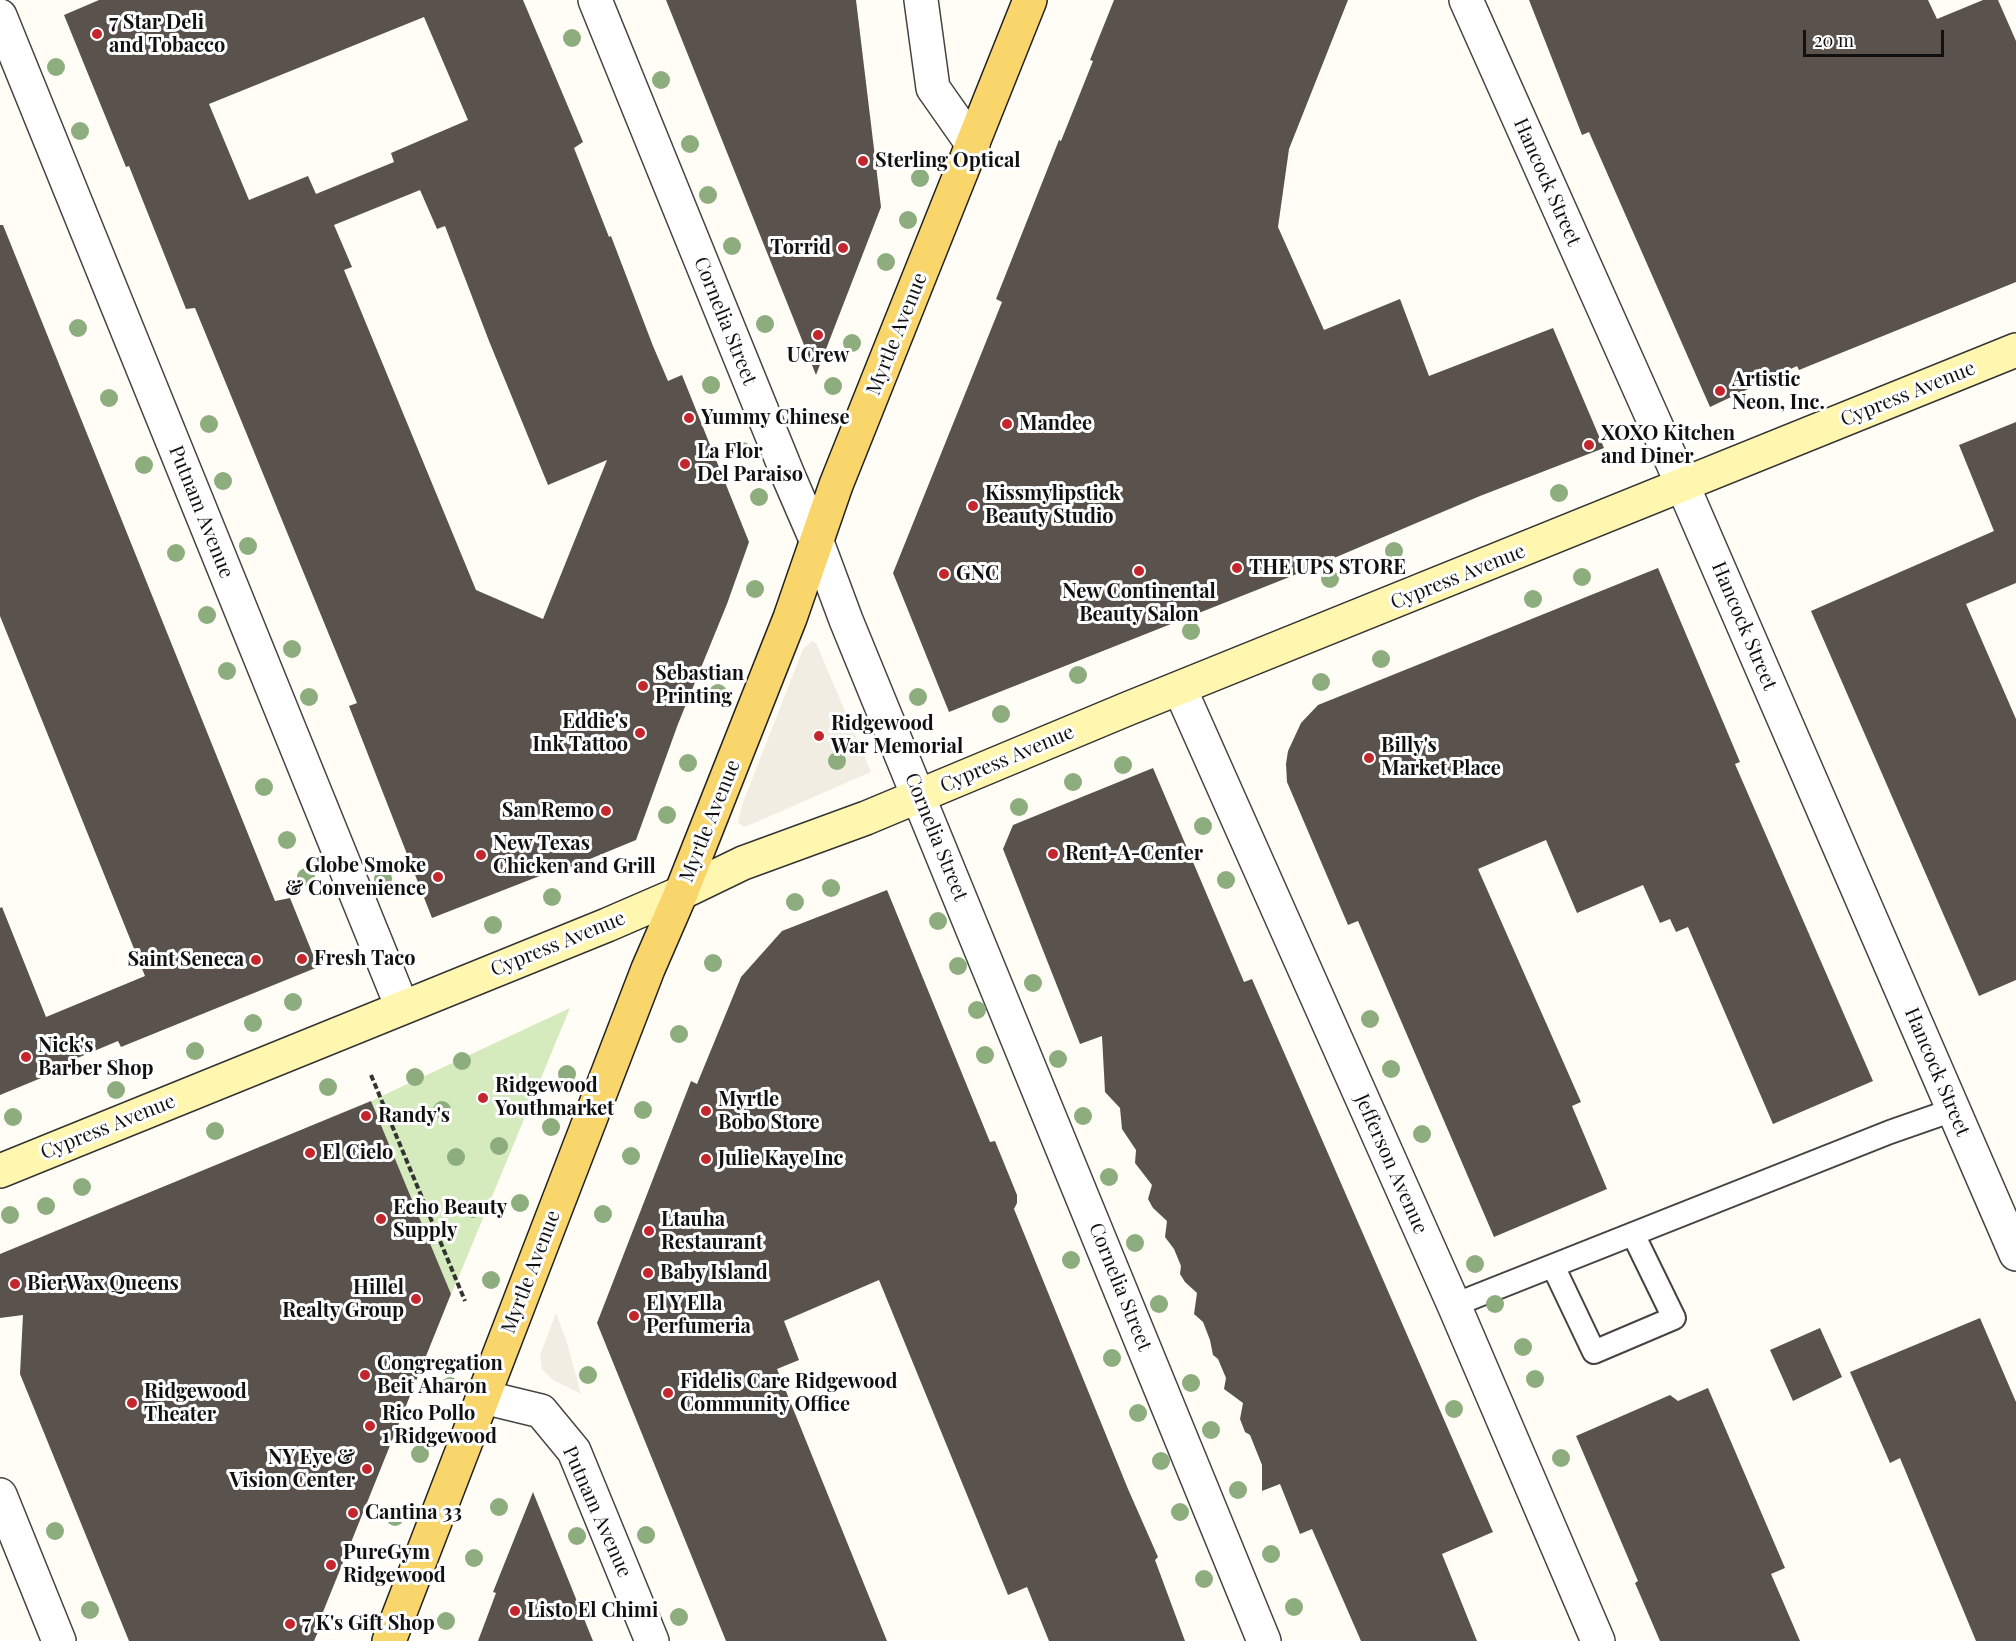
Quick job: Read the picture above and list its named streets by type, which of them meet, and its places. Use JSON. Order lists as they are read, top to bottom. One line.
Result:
{"streets":{"main road":["Myrtle Avenue","Cypress Avenue"],"street":["Hancock Street","Cornelia Street","Putnam Avenue","Jefferson Avenue"]},"crossings":[["Hancock Street","Cypress Avenue"],["Cornelia Street","Myrtle Avenue"],["Cornelia Street","Cypress Avenue"],["Myrtle Avenue","Cypress Avenue"],["Myrtle Avenue","Putnam Avenue"],["Cypress Avenue","Putnam Avenue"],["Cypress Avenue","Jefferson Avenue"]],"places":["7 Star Deli and Tobacco","Sterling Optical","Torrid","UCrew","Artistic Neon, Inc.","Yummy Chinese","Mandee","XOXO Kitchen and Diner","La Flor Del Paraiso","Kissmylipstick Beauty Studio","THE UPS STORE","New Continental Beauty Salon","GNC","Sebastian Printing","Eddie's Ink Tattoo","Ridgewood War Memorial","Billy's Market Place","San Remo","Rent-A-Center","New Texas Chicken and Grill","Globe Smoke & Convenience","Fresh Taco","Saint Seneca","Nick's Barber Shop","Ridgewood Youthmarket","Myrtle Bobo Store","Randy's","El Cielo","Julie Kaye Inc","Echo Beauty Supply","Ltauha Restaurant","Baby Island","BierWax Queens","Hillel Realty Group","El Y Ella Perfumeria","Congregation Beit Aharon","Fidelis Care Ridgewood Community Office","Ridgewood Theater","Rico Pollo 1 Ridgewood","NY Eye & Vision Center","Cantina 33","PureGym Ridgewood","Listo El Chimi","7 K's Gift Shop"],"scale_bar":"20 m"}
